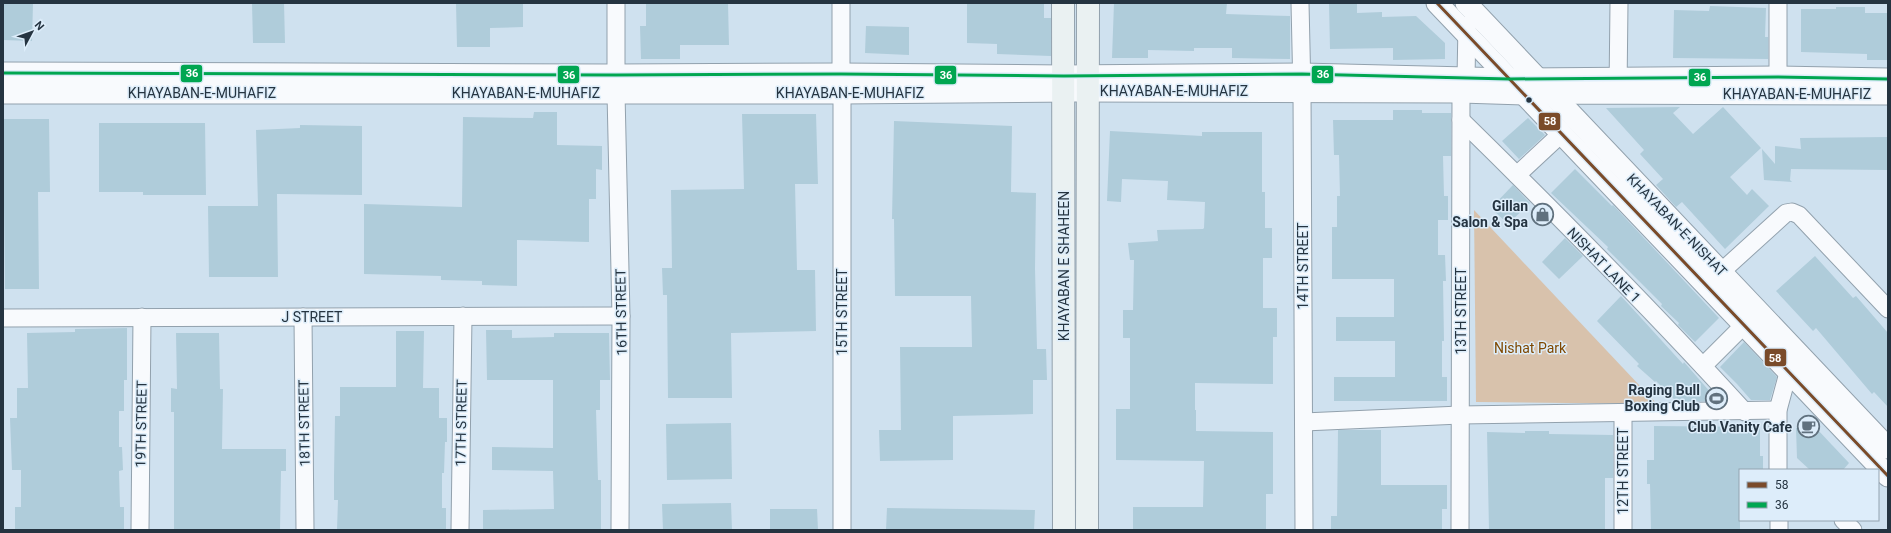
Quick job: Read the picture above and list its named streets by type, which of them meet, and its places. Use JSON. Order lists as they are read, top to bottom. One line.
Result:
{"streets":{"main road":["KHAYABAN E SHAHEEN"],"street":["KHAYABAN-E-MUHAFIZ","KHAYABAN-E-NISHAT","NISHAT LANE 1","14TH STREET","13TH STREET","16TH STREET","15TH STREET","J STREET","18TH STREET","17TH STREET","19TH STREET","12TH STREET"]},"crossings":[["KHAYABAN-E-MUHAFIZ","KHAYABAN-E-NISHAT"],["KHAYABAN-E-MUHAFIZ","KHAYABAN E SHAHEEN"],["KHAYABAN-E-MUHAFIZ","14TH STREET"],["KHAYABAN-E-MUHAFIZ","13TH STREET"],["KHAYABAN-E-MUHAFIZ","16TH STREET"],["KHAYABAN-E-MUHAFIZ","15TH STREET"],["KHAYABAN-E-NISHAT","13TH STREET"],["NISHAT LANE 1","13TH STREET"],["16TH STREET","J STREET"],["J STREET","18TH STREET"],["J STREET","17TH STREET"],["J STREET","19TH STREET"]],"parks":["Nishat Park"],"places":{"shop":["Gillan Salon & Spa"],"sports":["Raging Bull Boxing Club"],"cafe":["Club Vanity Cafe"]},"lines":["transit line 58","transit line 36"],"legend":["58","36"],"north":"top right"}
